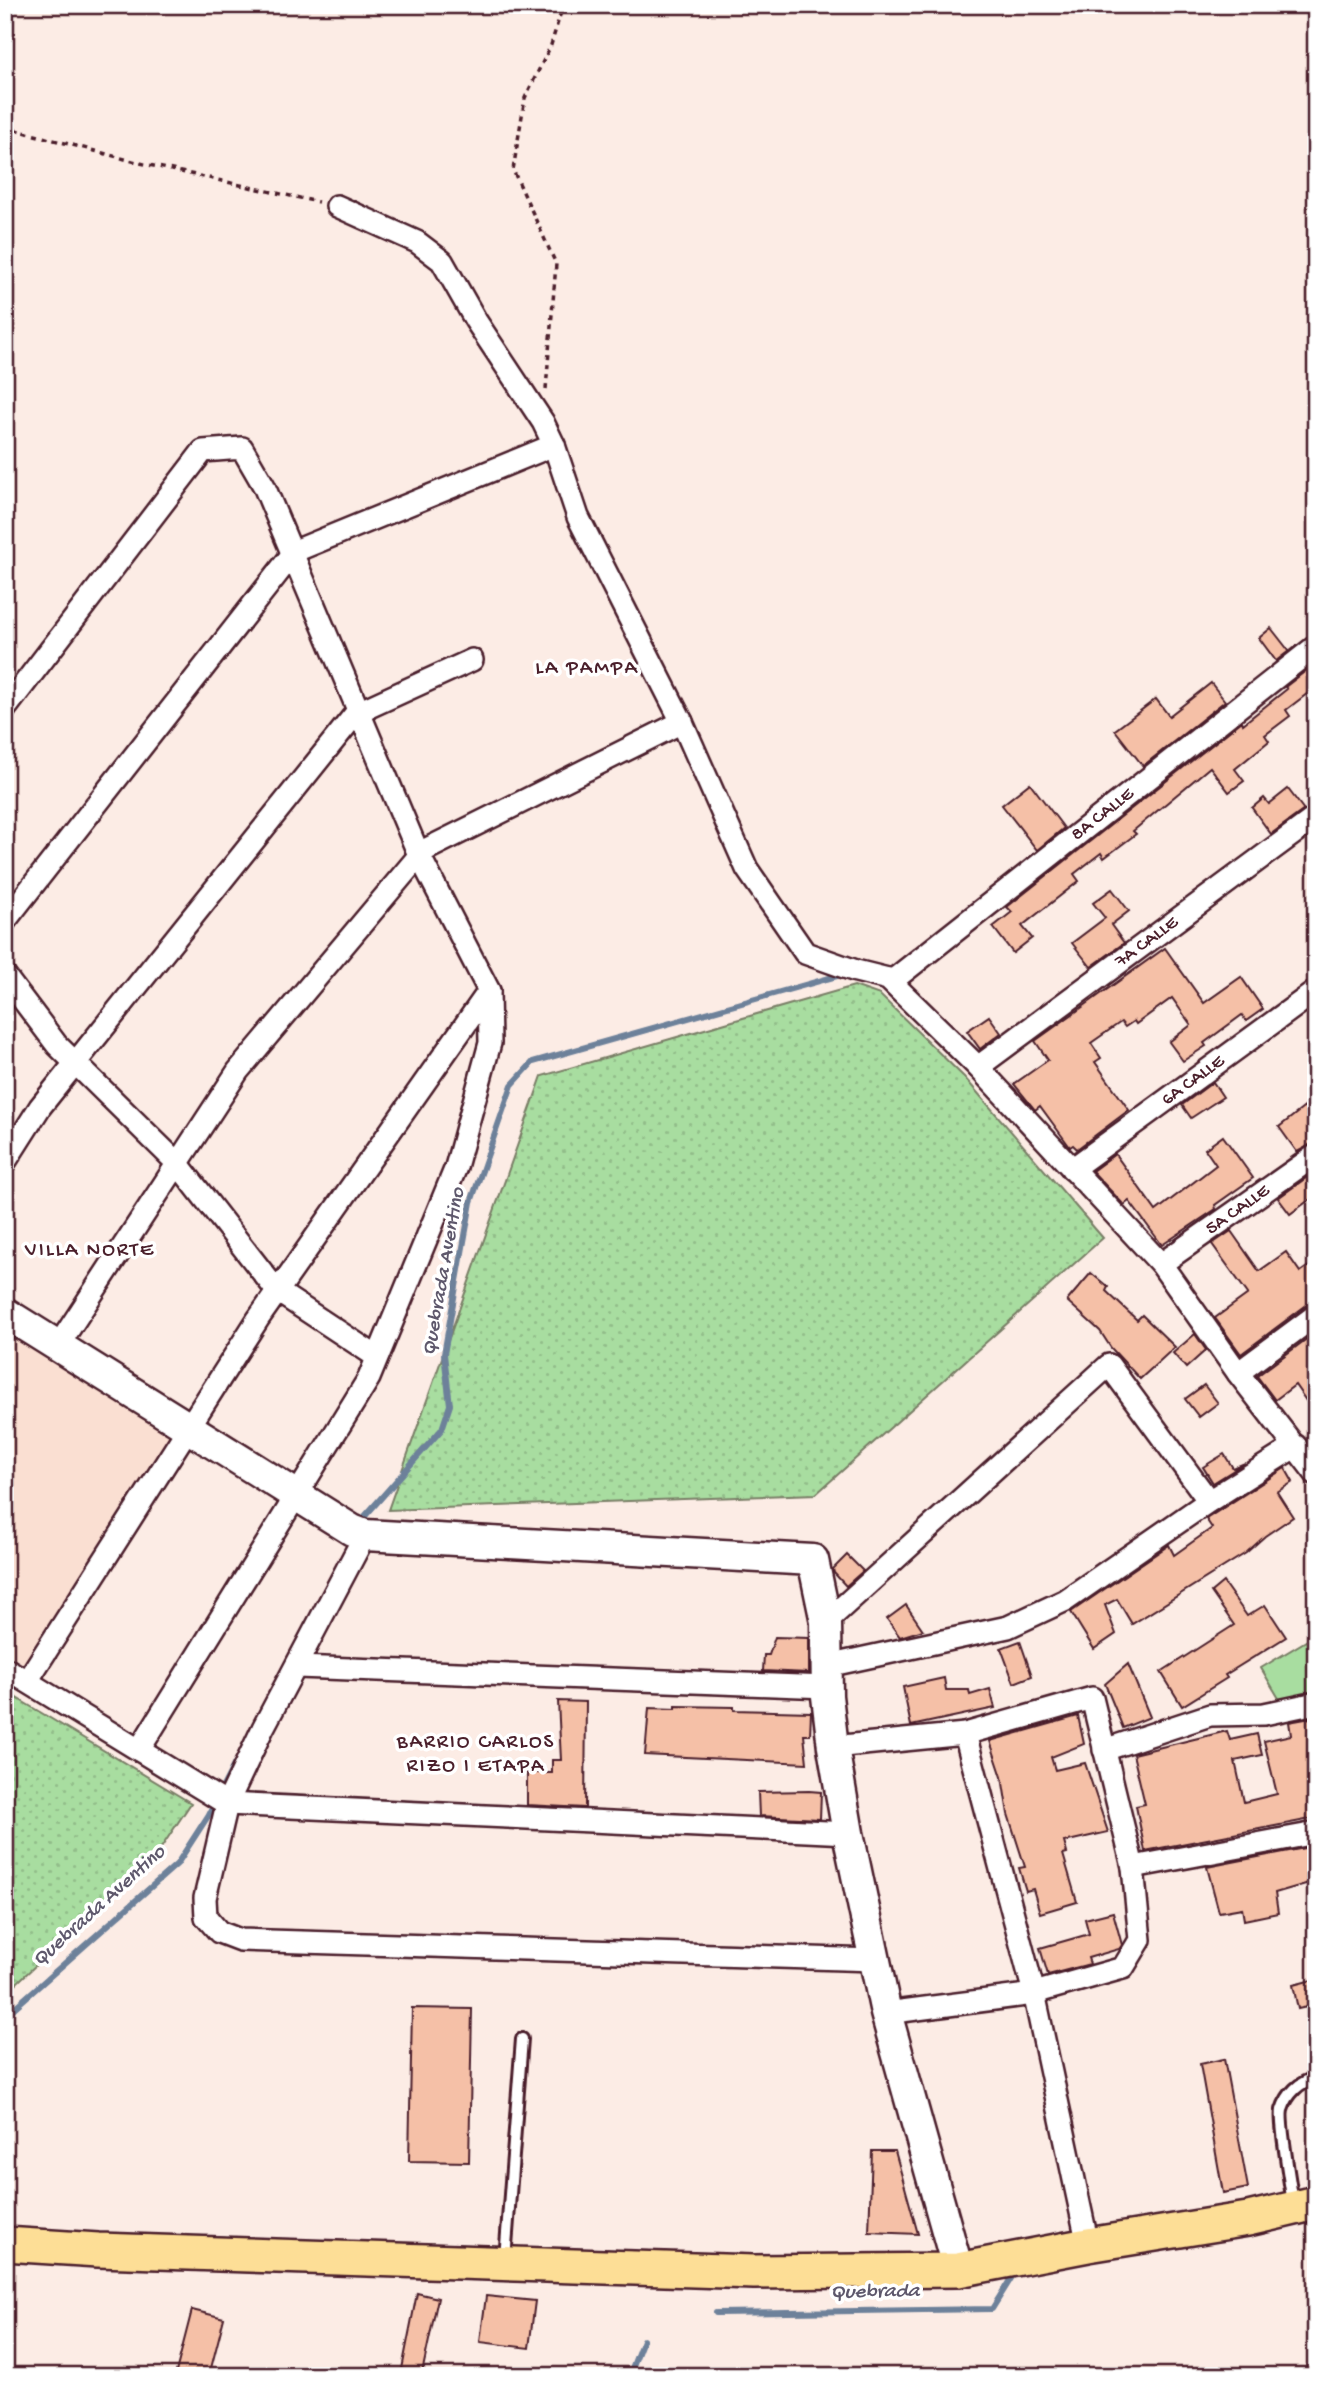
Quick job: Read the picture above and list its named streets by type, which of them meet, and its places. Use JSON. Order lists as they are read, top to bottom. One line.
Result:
{"streets":{"street":["8A CALLE","7A CALLE","6A CALLE","5A CALLE"]},"districts":["LA PAMPA","VILLA NORTE","BARRIO CARLOS RIZO I ETAPA"],"water":["Quebrada Aventino","Quebrada"]}
